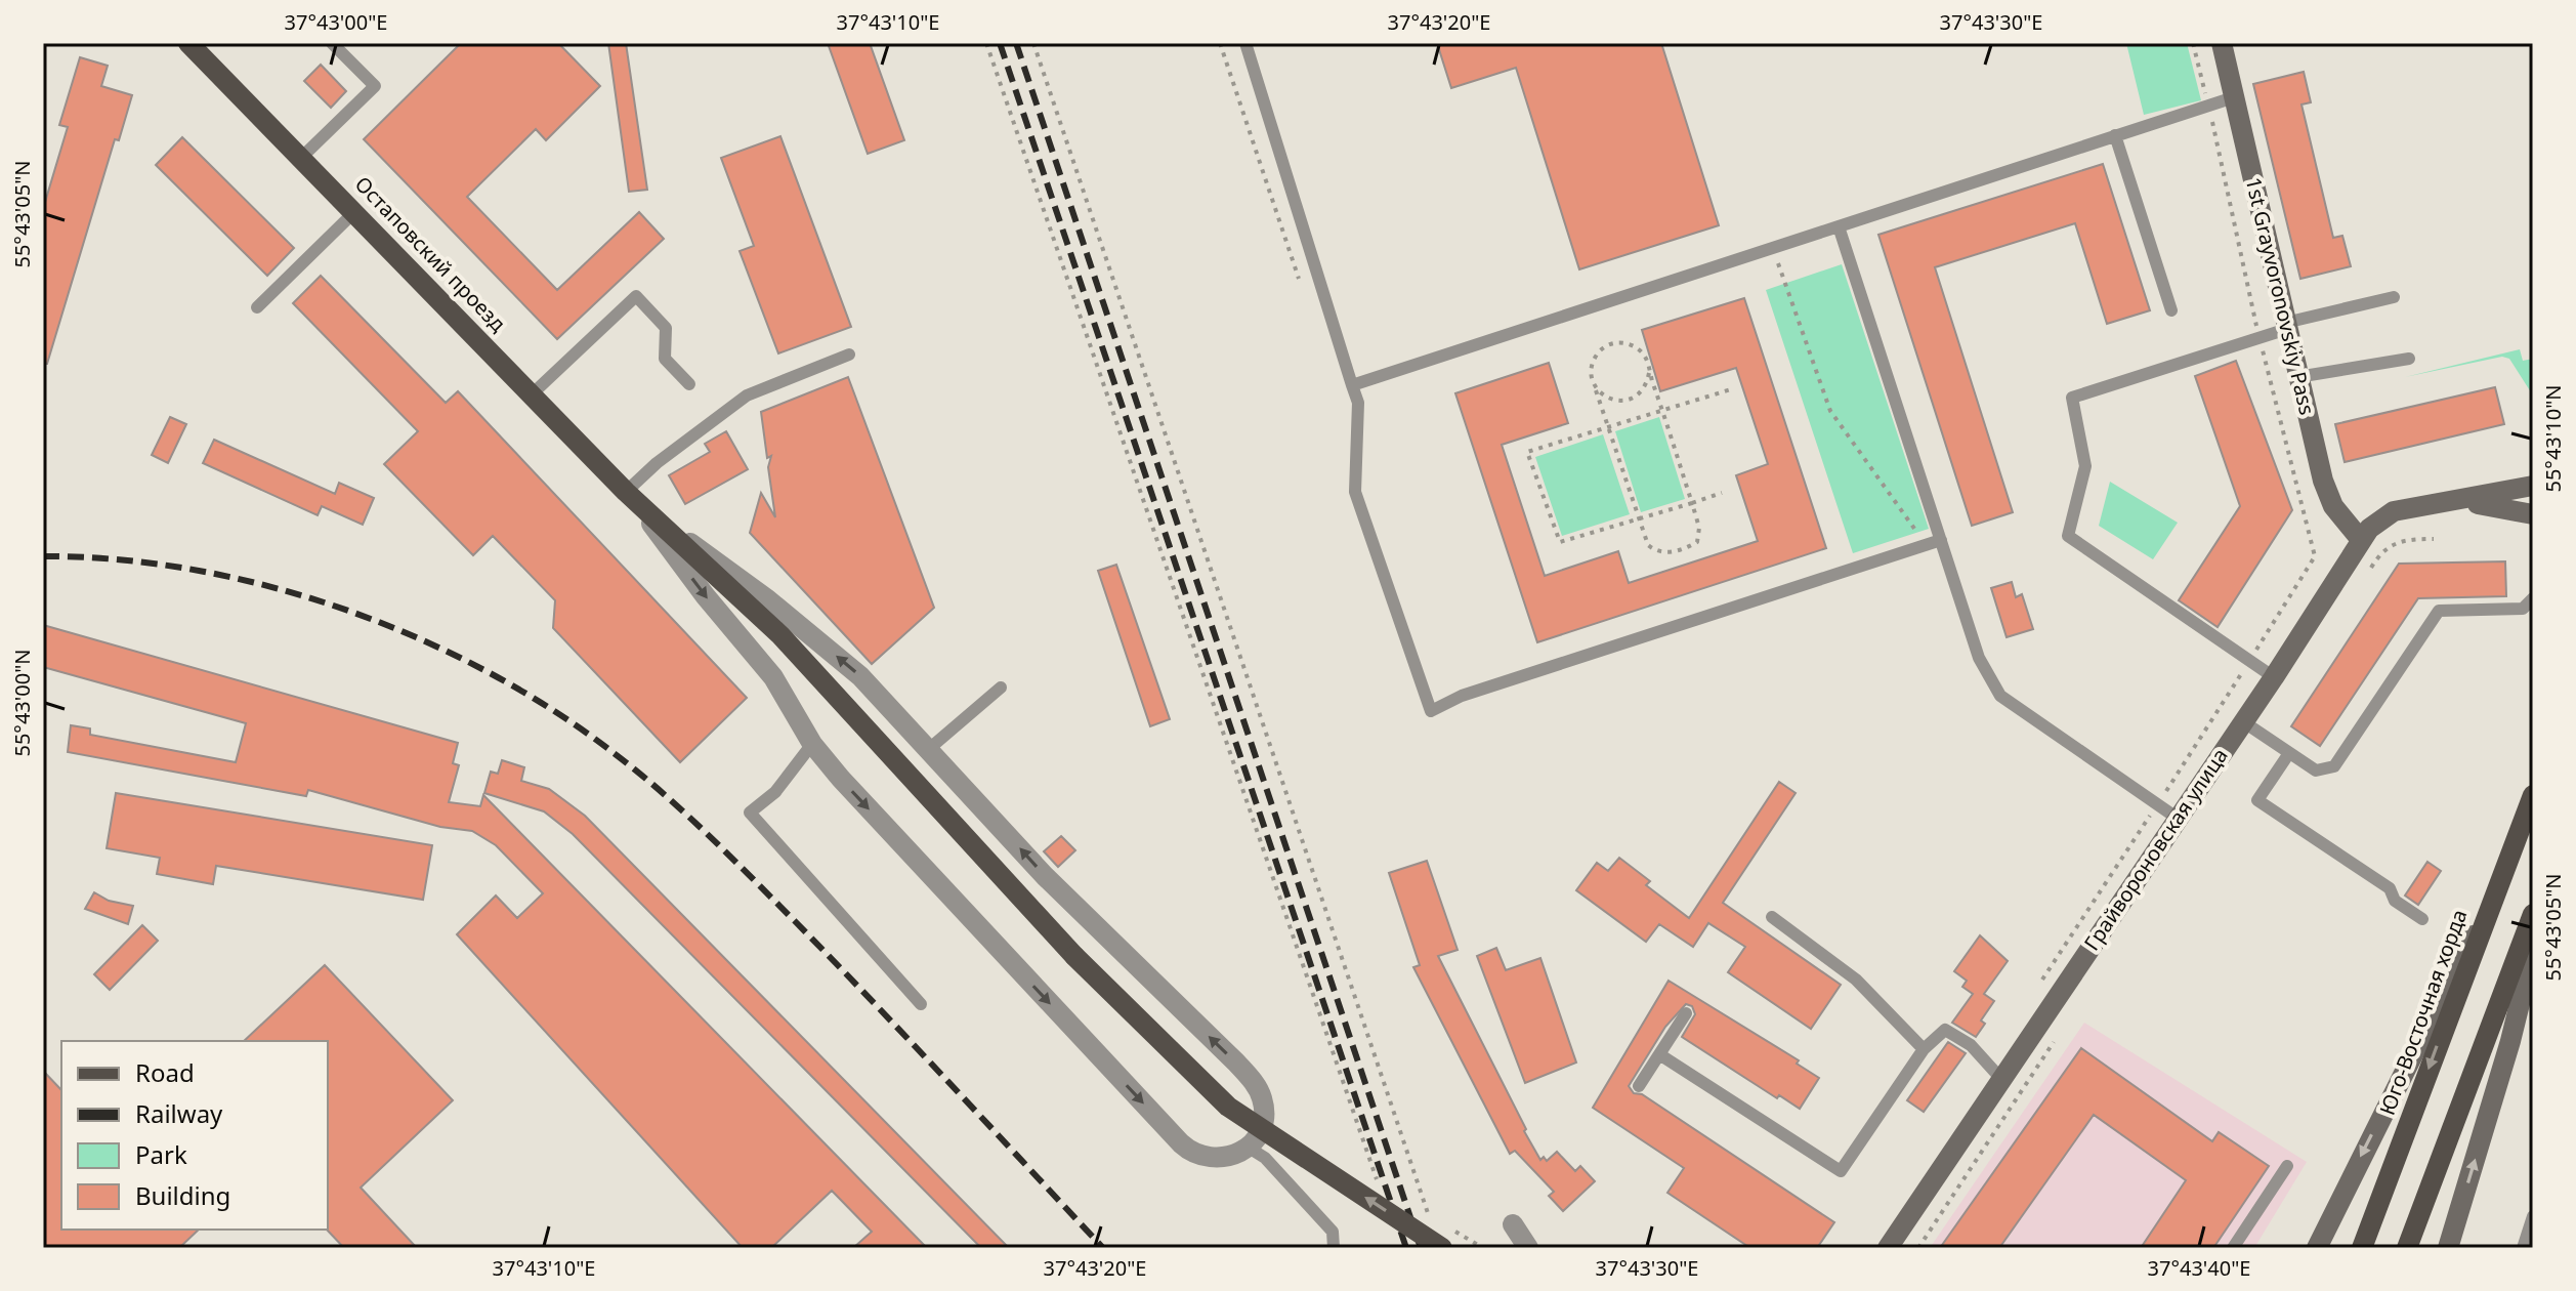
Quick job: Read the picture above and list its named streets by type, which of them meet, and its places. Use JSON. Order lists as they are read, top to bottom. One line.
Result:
{"streets":{"main road":["Остаповский проезд","1st Grayvoronovskiy Pass","Грайвороновская улица","Юго-Восточная хорда"]},"crossings":[["1st Grayvoronovskiy Pass","Грайвороновская улица"]],"one_way":["Остаповский проезд"],"legend":["Road","Railway","Park","Building"],"coordinates":["37°43'00\"E","37°43'10\"E","37°43'20\"E","37°43'30\"E","55°43'05\"N","55°43'10\"N","55°43'00\"N","37°43'40\"E"]}
